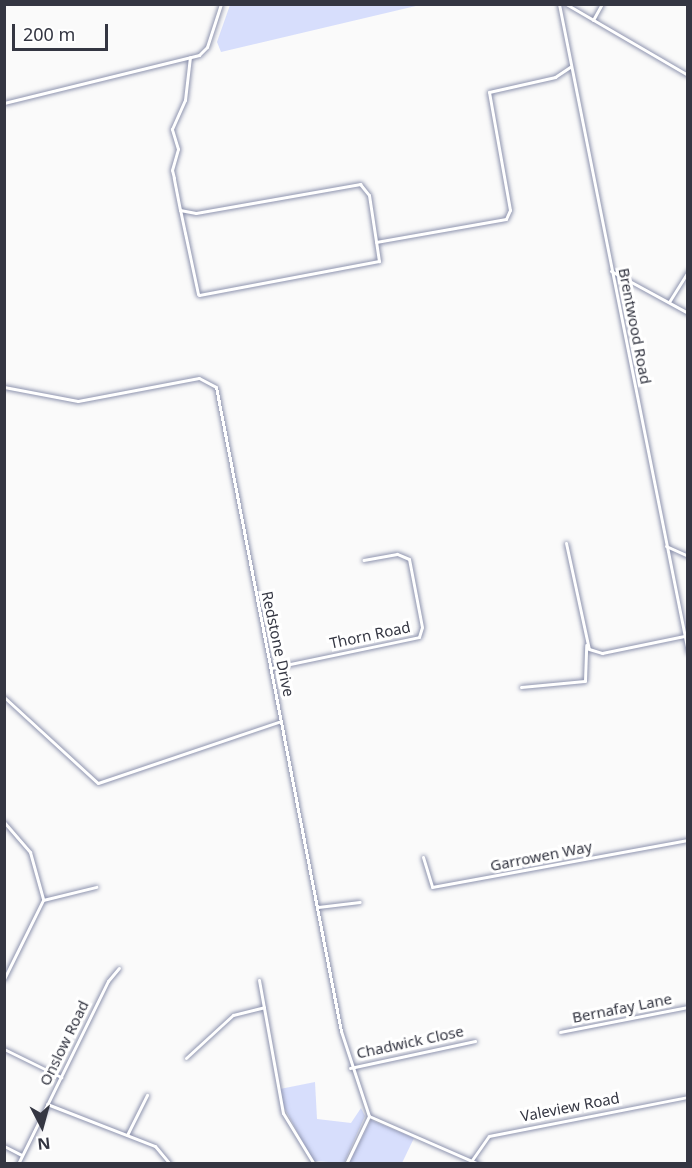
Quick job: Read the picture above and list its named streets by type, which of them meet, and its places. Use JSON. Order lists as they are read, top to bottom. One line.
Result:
{"streets":{"street":["Brentwood Road","Thorn Road","Redstone Drive","Garrowen Way","Bernafay Lane","Chadwick Close","Onslow Road","Valeview Road"]},"crossings":[["Thorn Road","Redstone Drive"],["Redstone Drive","Chadwick Close"]],"scale_bar":"200 m","north":"bottom"}
